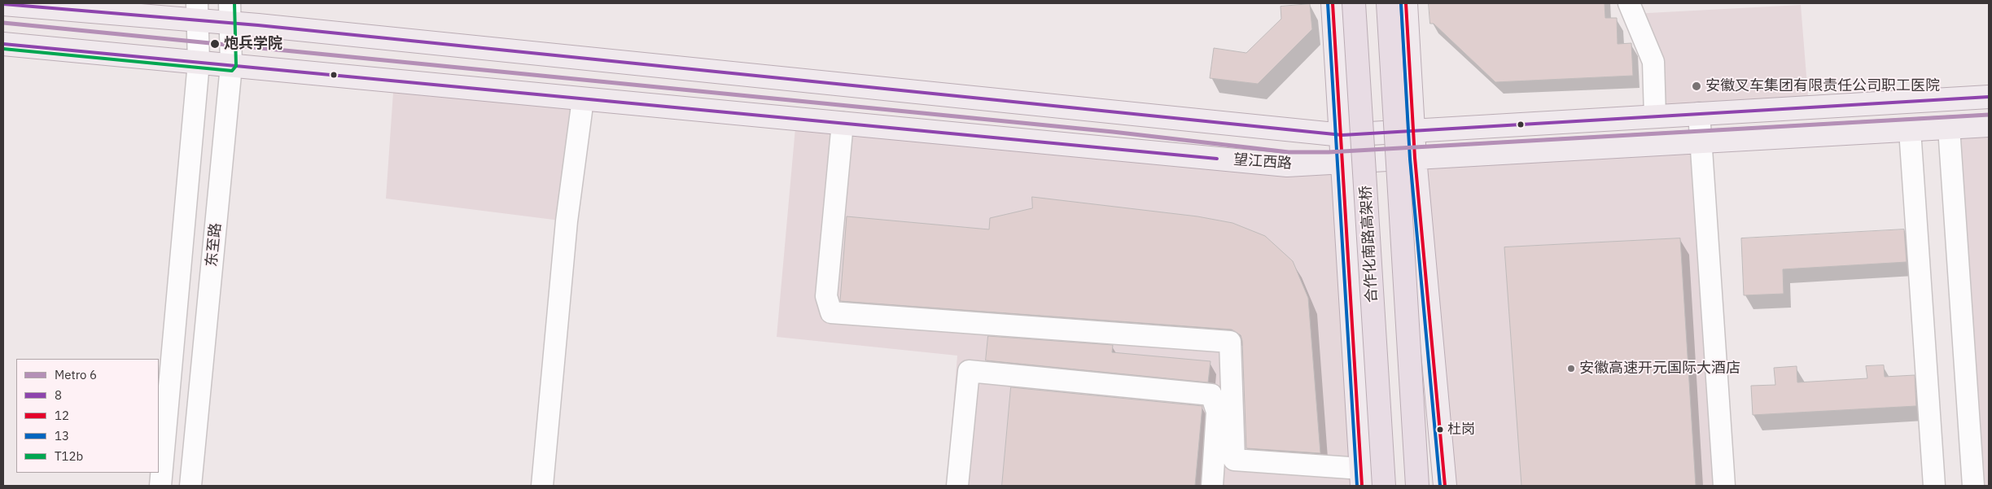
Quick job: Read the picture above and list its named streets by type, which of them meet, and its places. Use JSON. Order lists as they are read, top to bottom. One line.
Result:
{"streets":{"highway":["合作化南路高架桥"],"main road":["望江西路"],"street":["东至路"]},"crossings":[["望江西路","东至路"]],"places":["炮兵学院","安徽叉车集团有限责任公司职工医院","安徽高速开元国际大酒店","杜岗"],"lines":["transit line 12","transit line 13","transit line T12b","transit line 8","metro line 6"],"legend":["Metro 6","8","12","13","T12b"]}
